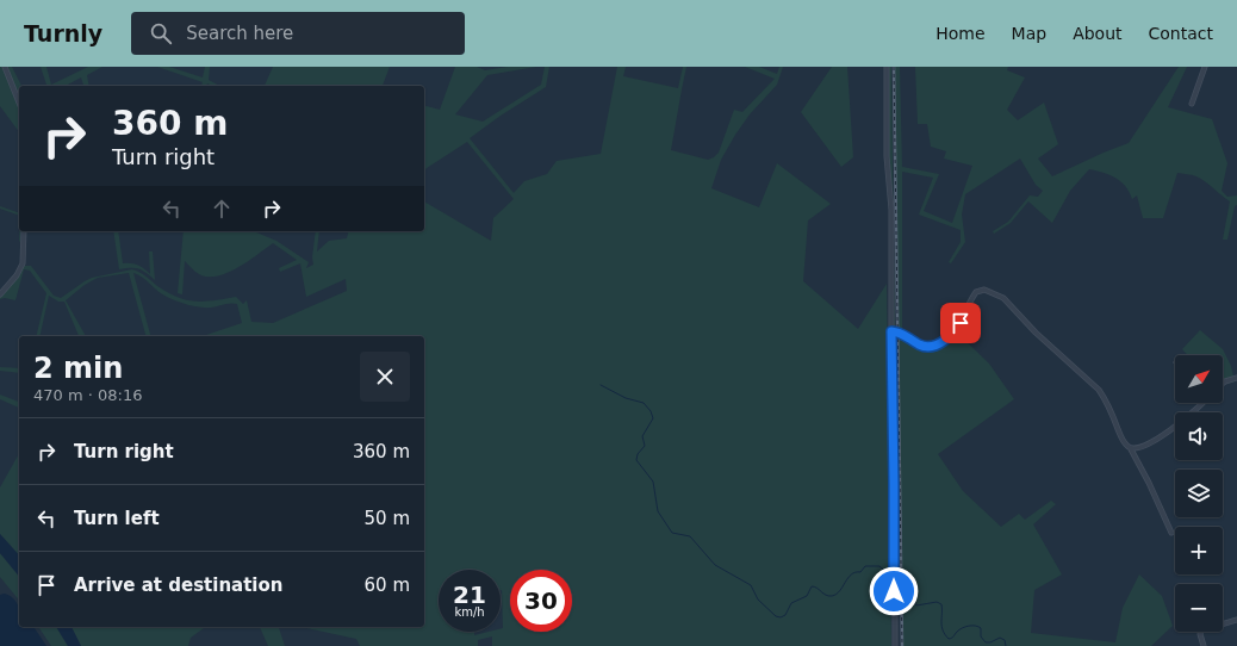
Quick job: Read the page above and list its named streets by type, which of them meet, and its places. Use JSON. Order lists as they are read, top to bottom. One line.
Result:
{"north":"top right","page":{"header":"Turnly","search":"Search here","nav":["Home","Map","About","Contact"],"turn":["360 m","Turn right"],"heading":["2 min","470 m · 08:16"],"map_buttons":["+","−"],"list":[{"name":"Turn right","value":"360 m"},{"name":"Turn left","value":"50 m"},{"name":"Arrive at destination","value":"60 m"}],"speed":"21 km/h","limit":"30"}}
